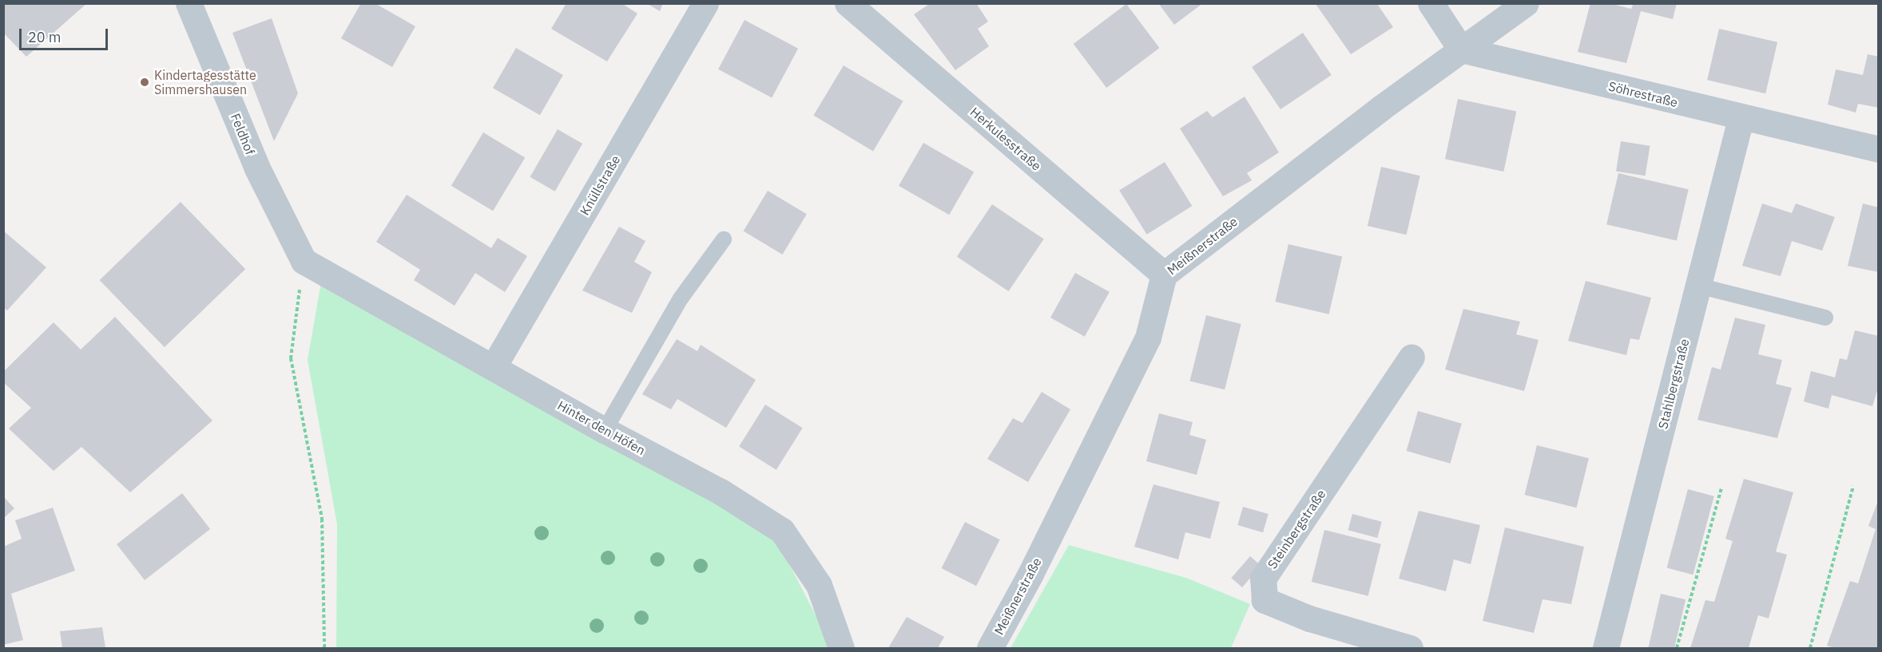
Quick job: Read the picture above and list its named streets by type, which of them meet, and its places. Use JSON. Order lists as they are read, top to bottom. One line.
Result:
{"streets":{"street":["Söhrestraße","Feldhof","Herkulesstraße","Knüllstraße","Meißnerstraße","Stahlbergstraße","Hinter den Höfen","Steinbergstraße"]},"crossings":[["Söhrestraße","Meißnerstraße"],["Söhrestraße","Stahlbergstraße"],["Feldhof","Hinter den Höfen"],["Herkulesstraße","Meißnerstraße"],["Knüllstraße","Hinter den Höfen"]],"places":["Kindertagesstätte Simmershausen"],"scale_bar":"20 m"}
